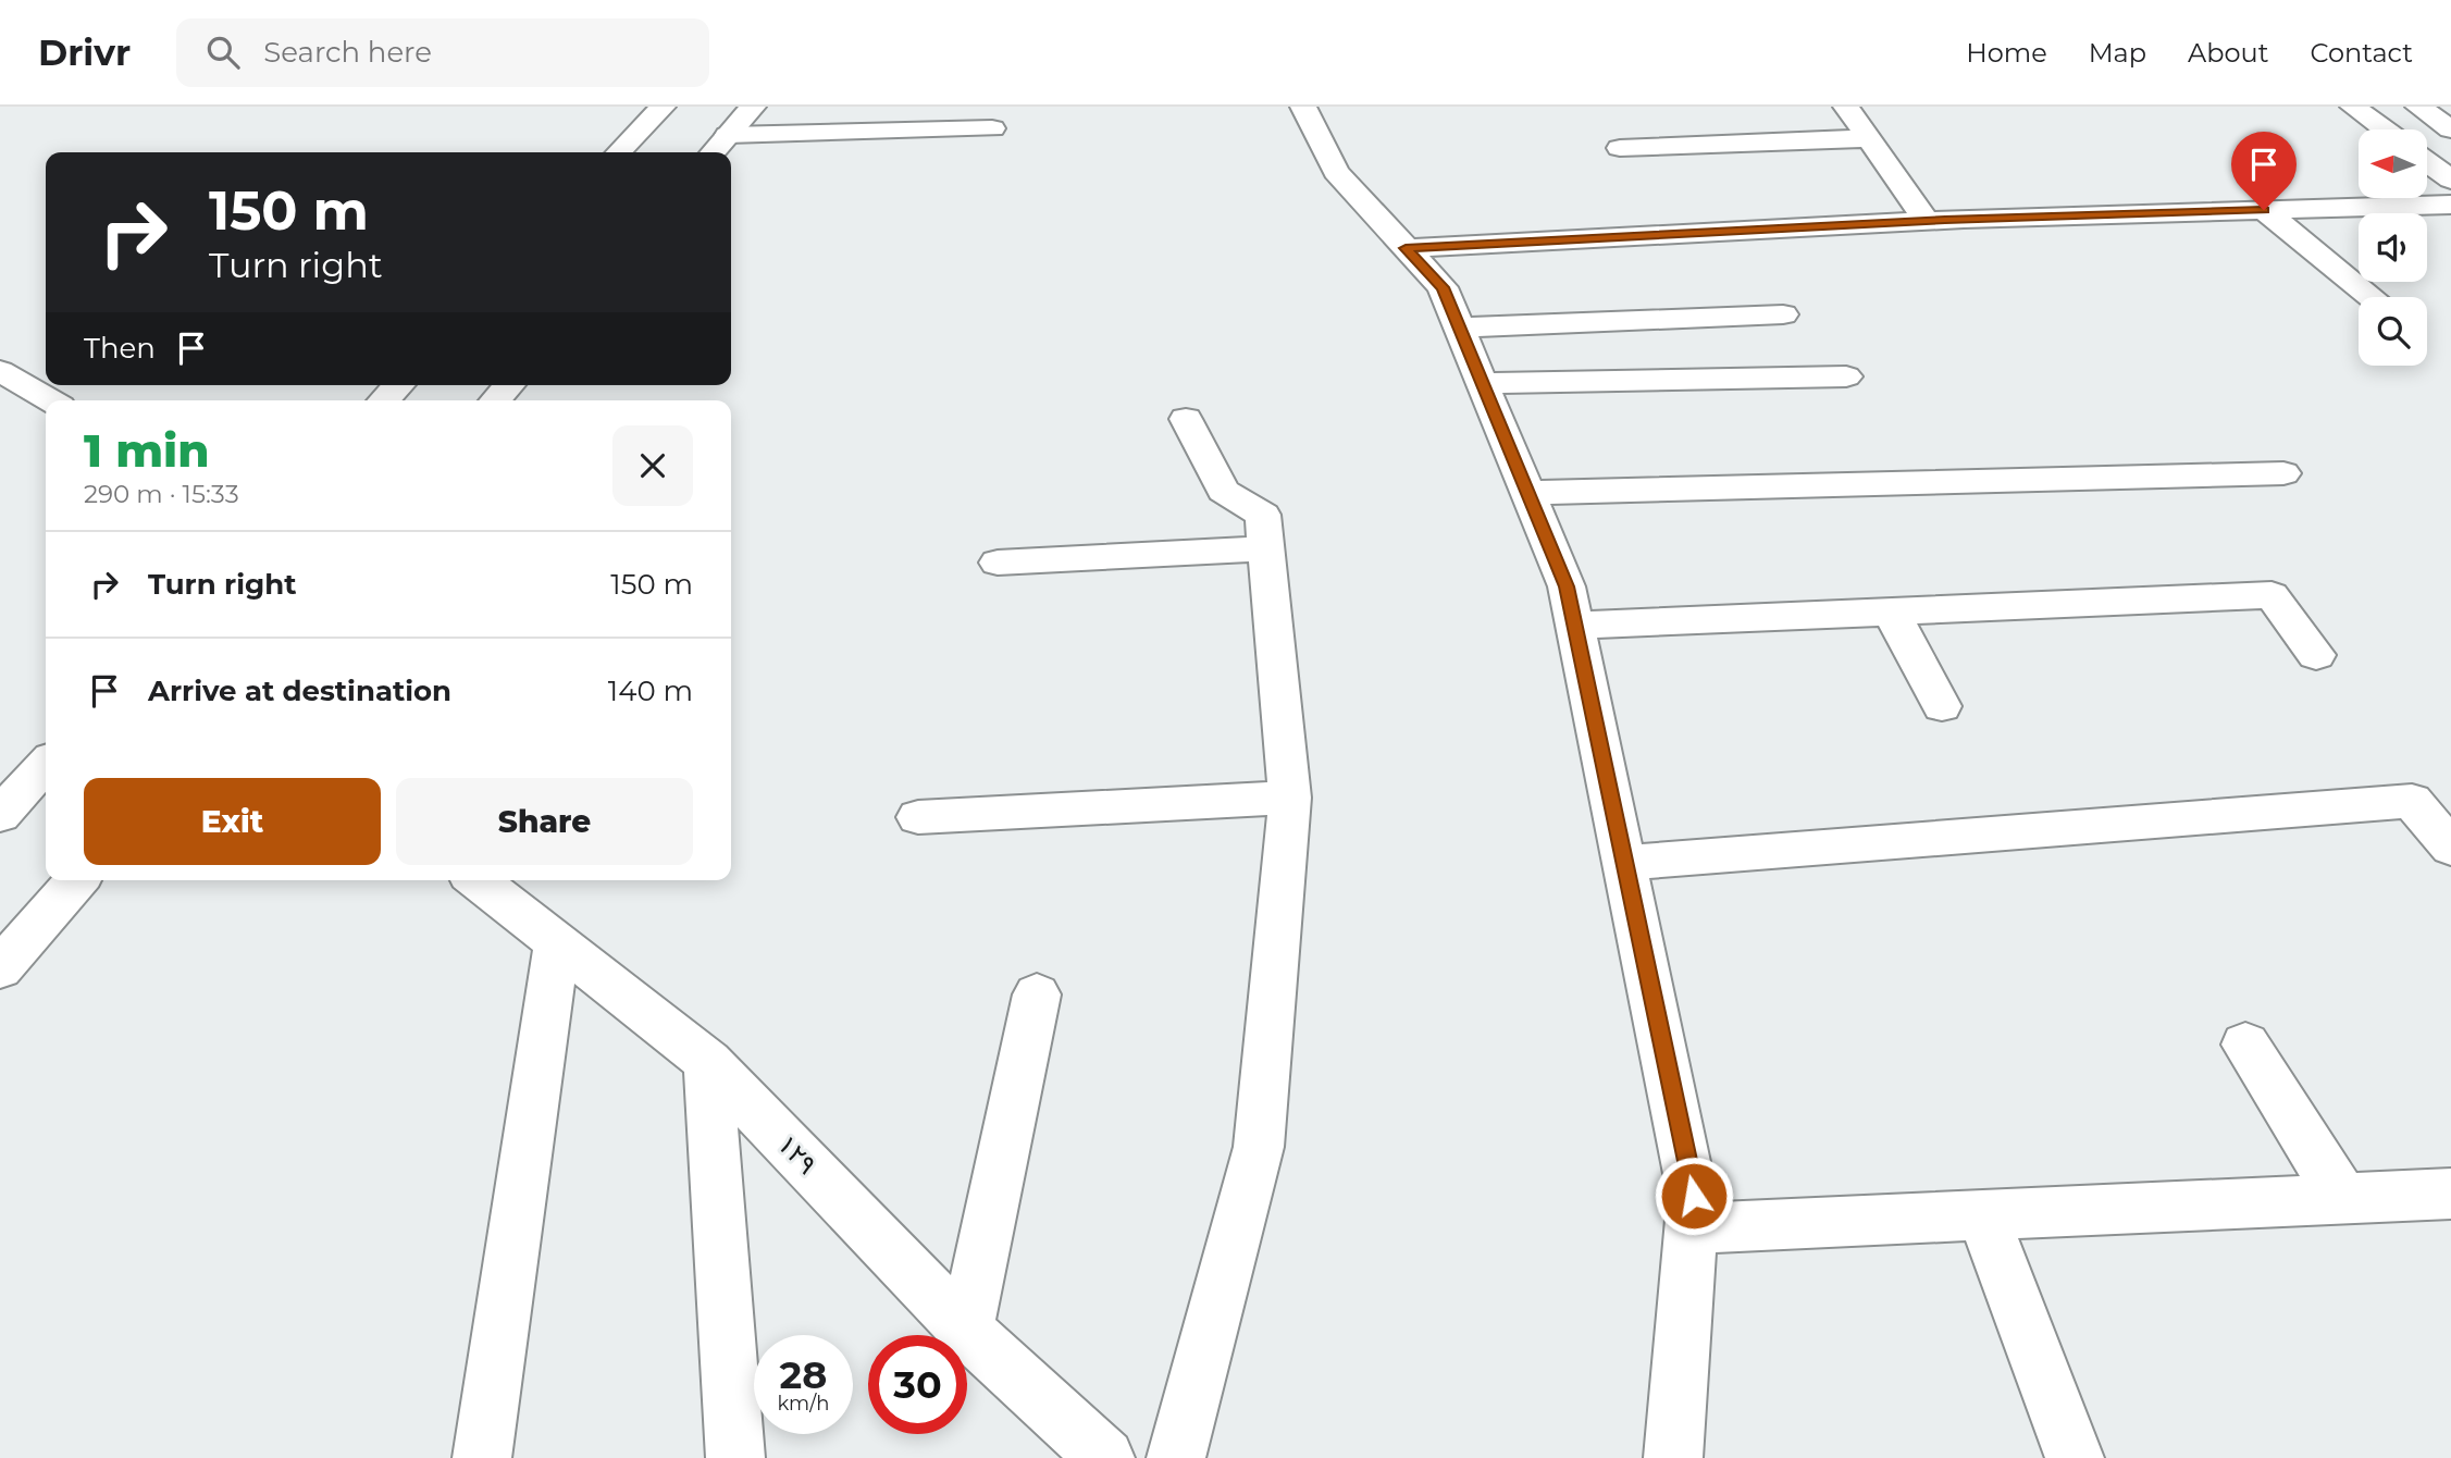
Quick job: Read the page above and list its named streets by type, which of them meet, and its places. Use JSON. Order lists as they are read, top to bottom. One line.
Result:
{"streets":{"street":["۱۲۹"]},"north":"left","page":{"header":"Drivr","search":"Search here","nav":["Home","Map","About","Contact"],"turn":["150 m","Turn right"],"then":"Then","heading":["1 min","290 m · 15:33"],"list":[{"name":"Turn right","value":"150 m"},{"name":"Arrive at destination","value":"140 m"}],"buttons":["Exit","Share"],"speed":"28 km/h","limit":"30"}}
